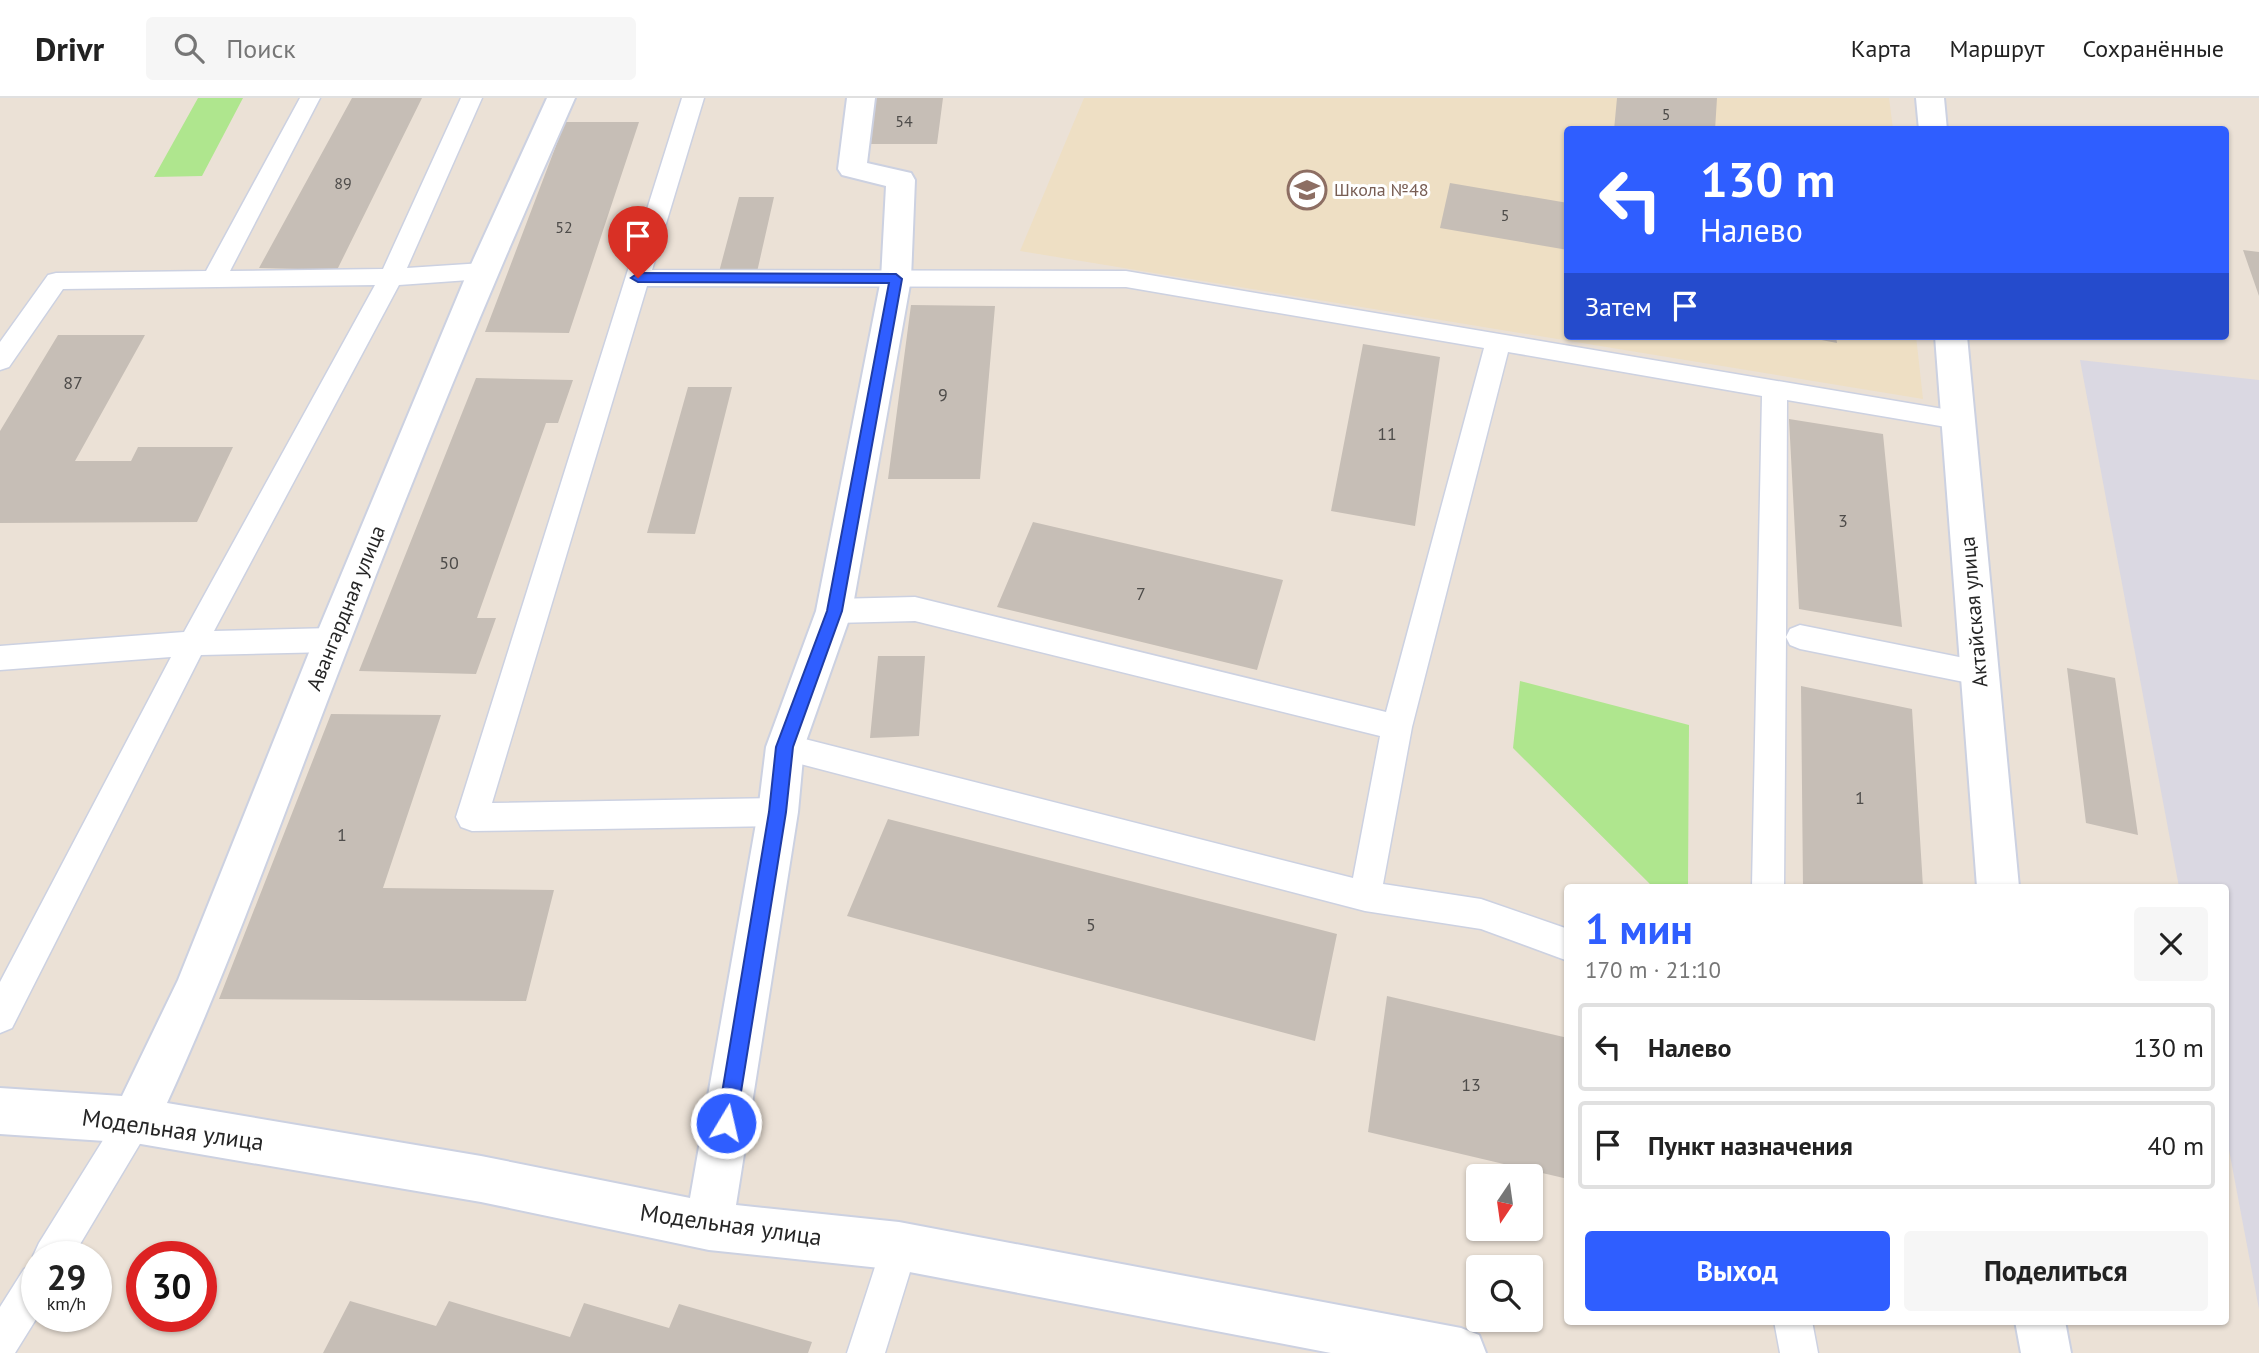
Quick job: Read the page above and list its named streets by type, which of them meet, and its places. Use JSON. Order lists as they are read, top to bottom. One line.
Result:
{"streets":{"street":["Авангардная улица","Актайская улица","Модельная улица"]},"crossings":[["Авангардная улица","Модельная улица"]],"places":{"school or university":["Школа №48"]},"house_numbers":["5","54","89","5","52","87","9","11","3","50","7","1","1","5","13"],"north":"bottom","page":{"header":"Drivr","search":"Поиск","nav":["Карта","Маршрут","Сохранённые"],"turn":["130 m","Налево"],"then":"Затем","heading":["1 мин","170 m · 21:10"],"list":[{"name":"Налево","value":"130 m"},{"name":"Пункт назначения","value":"40 m"}],"buttons":["Выход","Поделиться"],"speed":"29 km/h","limit":"30"}}
